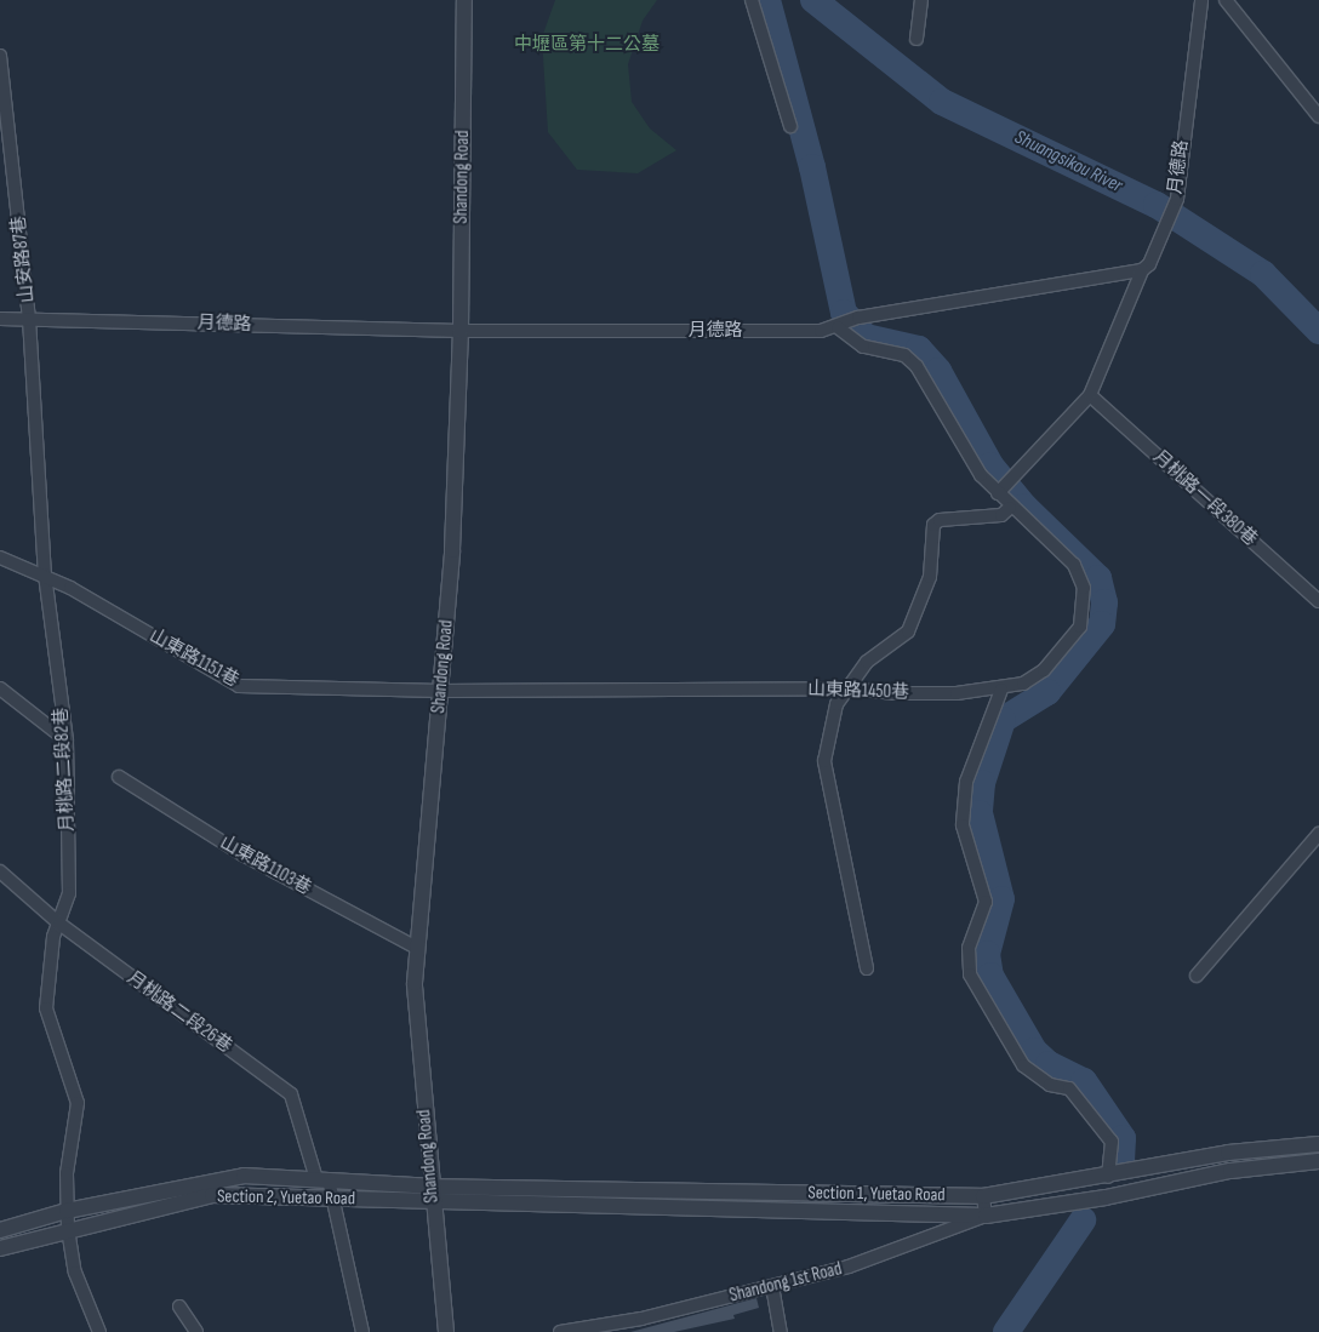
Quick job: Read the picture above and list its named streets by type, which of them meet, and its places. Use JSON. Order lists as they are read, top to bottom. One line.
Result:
{"streets":{"street":["月德路","Shandong Road","山安路87巷","月桃路一段380巷","山東路1151巷","山東路1450巷","月桃路二段82巷","山東路1103巷","月桃路二段26巷","Section 1, Yuetao Road","Section 2, Yuetao Road","Shandong 1st Road"]},"crossings":[["月德路","Shandong Road"],["月德路","山安路87巷"],["月德路","山東路1450巷"],["月德路","月桃路二段82巷"],["Shandong Road","山東路1151巷"],["Shandong Road","山東路1450巷"],["Shandong Road","山東路1103巷"],["Shandong Road","Section 1, Yuetao Road"],["Shandong Road","Section 2, Yuetao Road"],["山安路87巷","月桃路二段82巷"],["山東路1151巷","山東路1450巷"],["山東路1151巷","月桃路二段82巷"],["月桃路二段82巷","月桃路二段26巷"],["月桃路二段82巷","Section 2, Yuetao Road"],["月桃路二段26巷","Section 2, Yuetao Road"],["Section 1, Yuetao Road","Section 2, Yuetao Road"],["Section 1, Yuetao Road","Shandong 1st Road"]],"water":["Shuangsikou River"],"parks":["中壢區第十二公墓"]}
